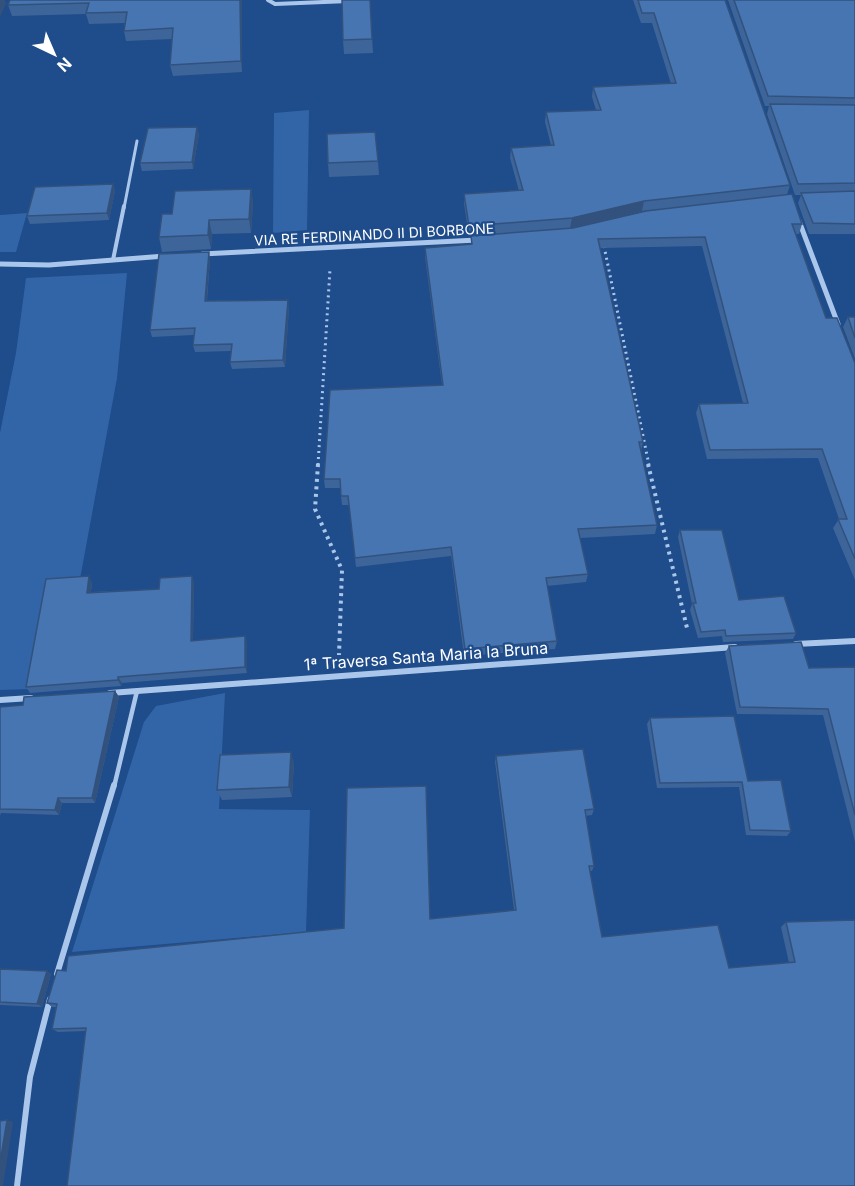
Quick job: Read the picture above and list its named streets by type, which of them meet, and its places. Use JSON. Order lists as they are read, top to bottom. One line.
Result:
{"streets":{"street":["VIA RE FERDINANDO II DI BORBONE","1ª Traversa Santa Maria la Bruna"]},"north":"bottom right"}
